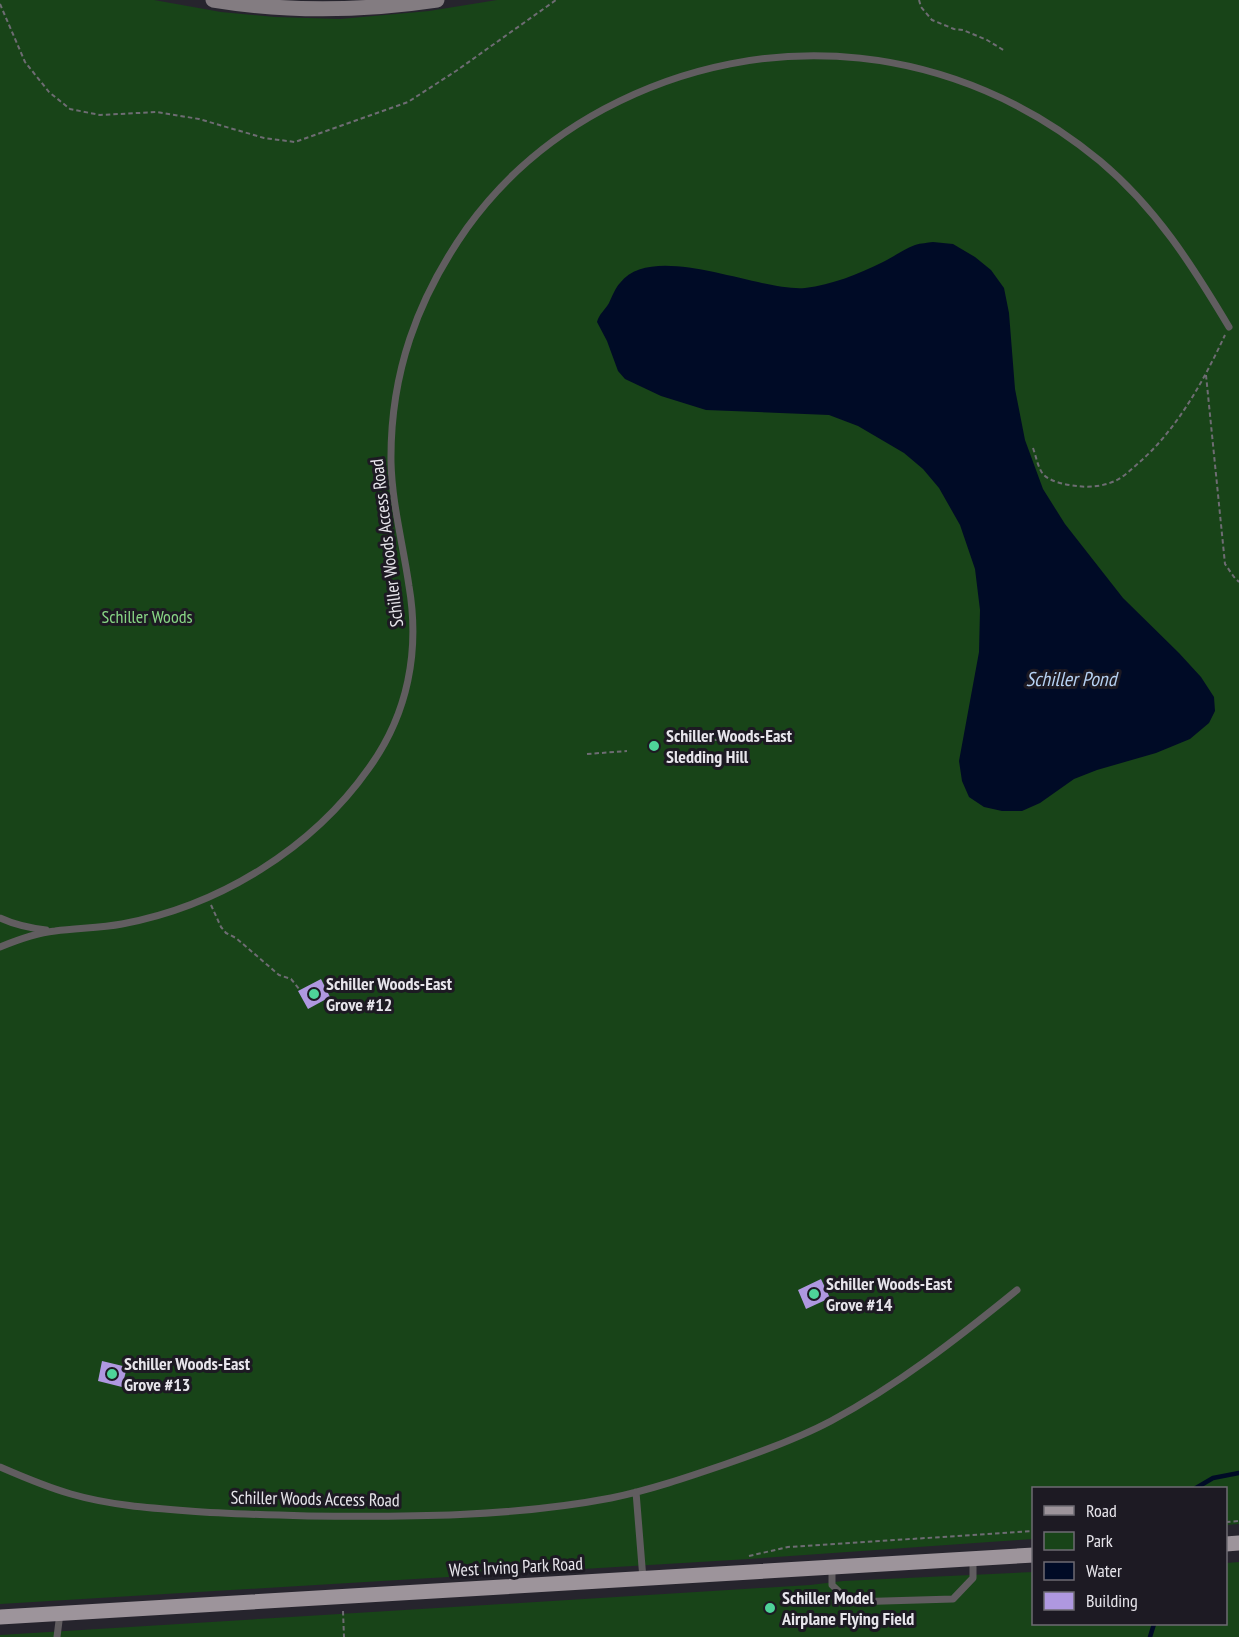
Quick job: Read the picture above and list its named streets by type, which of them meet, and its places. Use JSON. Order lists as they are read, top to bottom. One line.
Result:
{"streets":{"main road":["West Irving Park Road"],"lane":["Schiller Woods Access Road"]},"water":["Schiller Pond"],"parks":["Schiller Woods"],"places":["Schiller Woods-East Sledding Hill","Schiller Woods-East Grove #12","Schiller Woods-East Grove #14","Schiller Woods-East Grove #13","Schiller Model Airplane Flying Field"],"legend":["Road","Park","Water","Building"]}
